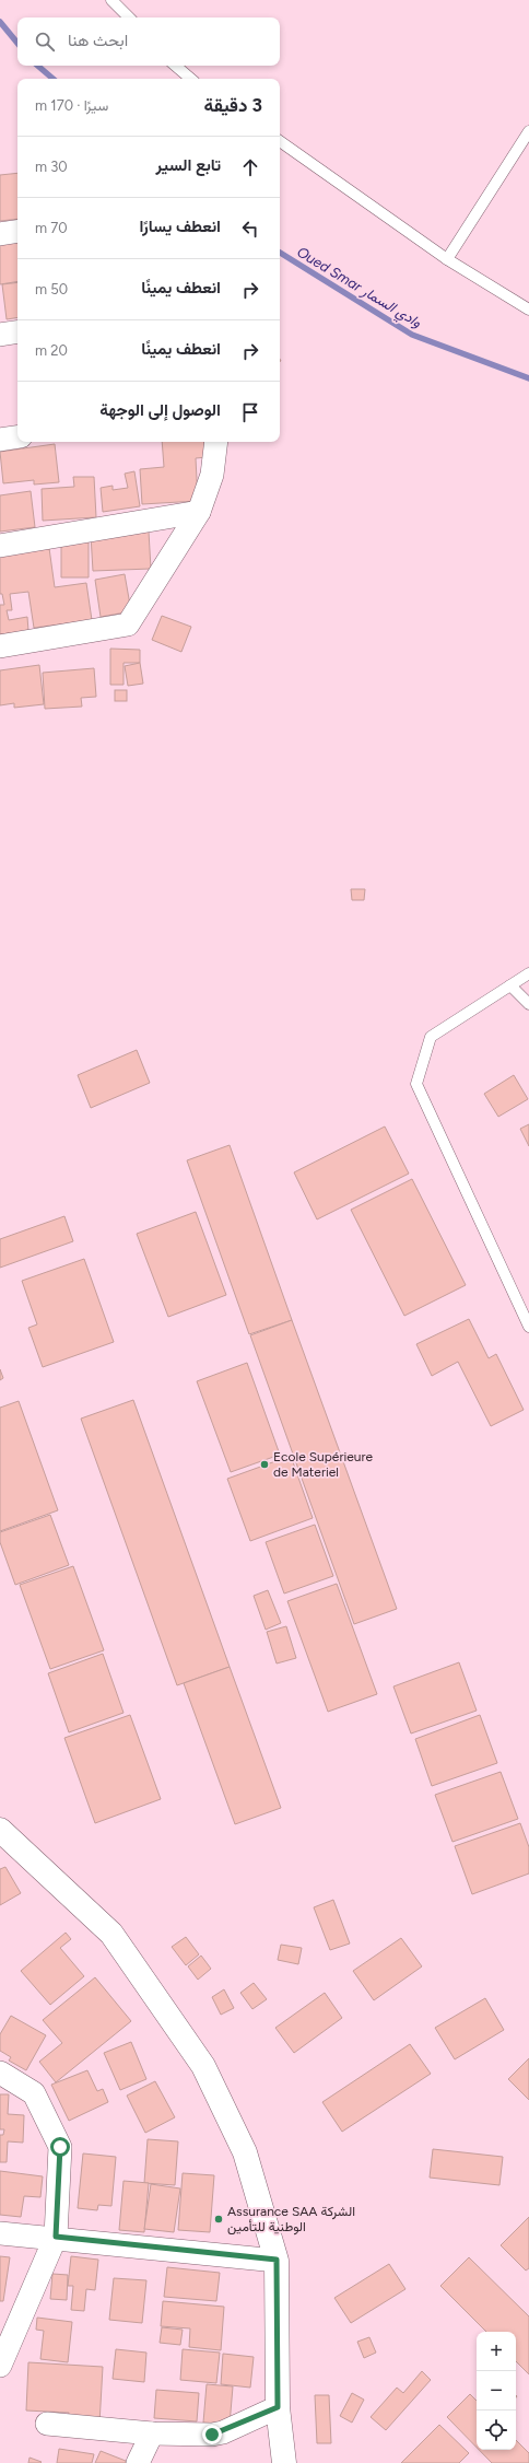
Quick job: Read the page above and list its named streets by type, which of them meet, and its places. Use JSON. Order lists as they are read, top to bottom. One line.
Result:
{"water":["Oued Smar وادي السمار"],"places":["Ecole Supérieure de Materiel","Assurance SAA الشركة الوطنية للتأمين"],"page":{"search":"ابحث هنا","heading":["3 دقيقة","سيرًا · 170 m"],"list":[["تابع السير","30 m"],["انعطف يسارًا","70 m"],["انعطف يمينًا","50 m"],["انعطف يمينًا","20 m"],"الوصول إلى الوجهة"],"map_buttons":["+","−"]}}
